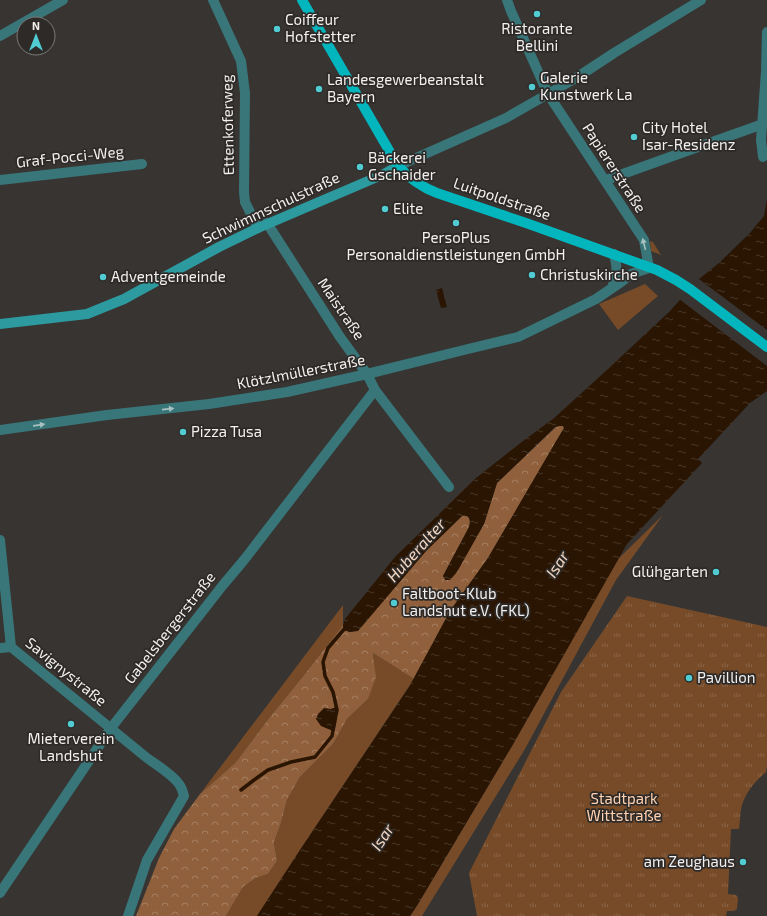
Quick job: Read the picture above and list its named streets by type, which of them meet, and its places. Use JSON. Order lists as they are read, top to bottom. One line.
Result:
{"streets":{"main road":["Luitpoldstraße"],"street":["Ettenkoferweg","Graf-Pocci-Weg","Papiererstraße","Schwimmschulstraße","Maistraße","Klötzlmüllerstraße","Gabelsbergerstraße","Savignystraße"]},"crossings":[["Ettenkoferweg","Schwimmschulstraße"],["Papiererstraße","Luitpoldstraße"],["Papiererstraße","Schwimmschulstraße"],["Papiererstraße","Klötzlmüllerstraße"],["Luitpoldstraße","Schwimmschulstraße"],["Luitpoldstraße","Klötzlmüllerstraße"],["Schwimmschulstraße","Maistraße"],["Maistraße","Klötzlmüllerstraße"],["Maistraße","Gabelsbergerstraße"],["Gabelsbergerstraße","Savignystraße"]],"one_way":["Klötzlmüllerstraße"],"water":["Huberalter","Isar"],"parks":["Stadtpark Wittstraße"],"places":["Ristorante Bellini","Coiffeur Hofstetter","Galerie Kunstwerk La","Landesgewerbeanstalt Bayern","City Hotel Isar-Residenz","Bäckerei Gschaider","Elite","PersoPlus Personaldienstleistungen GmbH","Christuskirche","Adventgemeinde","Pizza Tusa","Glühgarten","Faltboot-Klub Landshut e.V. (FKL)","Pavillion","Mieterverein Landshut","am Zeughaus"],"north":"top"}
